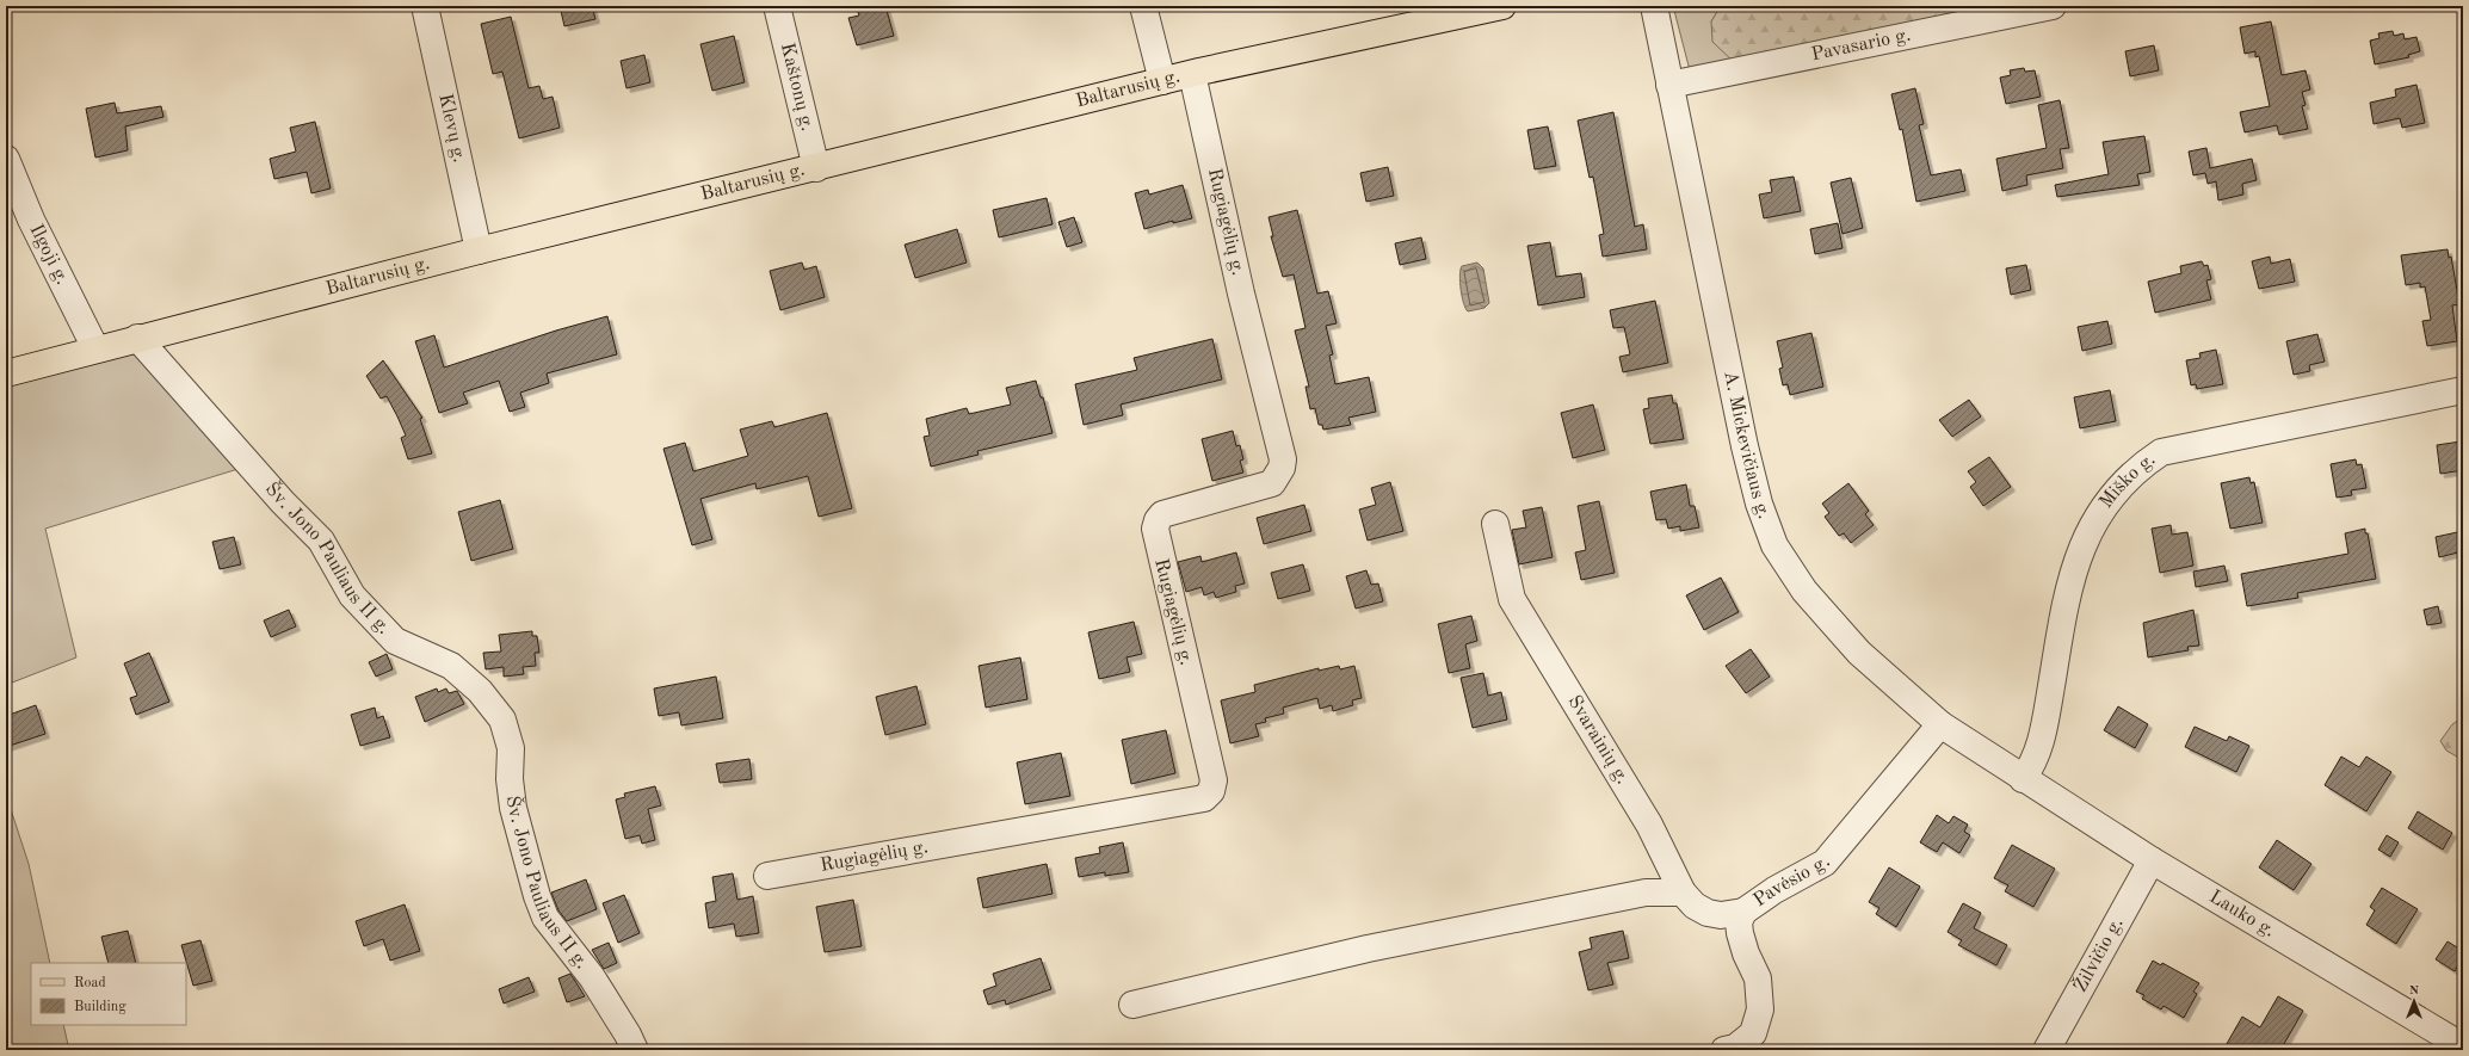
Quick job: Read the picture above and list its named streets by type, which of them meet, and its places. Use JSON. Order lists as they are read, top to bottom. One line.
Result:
{"streets":{"main road":["Baltarusių g."],"street":["Pavasario g.","Kaštonų g.","Klevų g.","Rugiagėlių g.","Ilgoji g.","A. Mickevičiaus g.","Miško g.","Šv. Jono Pauliaus II g.","Svarainių g.","Pavėsio g.","Lauko g.","Žilvičio g."]},"crossings":[["Pavasario g.","A. Mickevičiaus g."],["Kaštonų g.","Baltarusių g."],["Baltarusių g.","Klevų g."],["Baltarusių g.","Rugiagėlių g."],["Baltarusių g.","Ilgoji g."],["Baltarusių g.","Šv. Jono Pauliaus II g."],["A. Mickevičiaus g.","Miško g."],["A. Mickevičiaus g.","Pavėsio g."],["A. Mickevičiaus g.","Lauko g."],["Miško g.","Lauko g."],["Svarainių g.","Pavėsio g."],["Lauko g.","Žilvičio g."]],"legend":["Road","Building"],"north":"top"}
